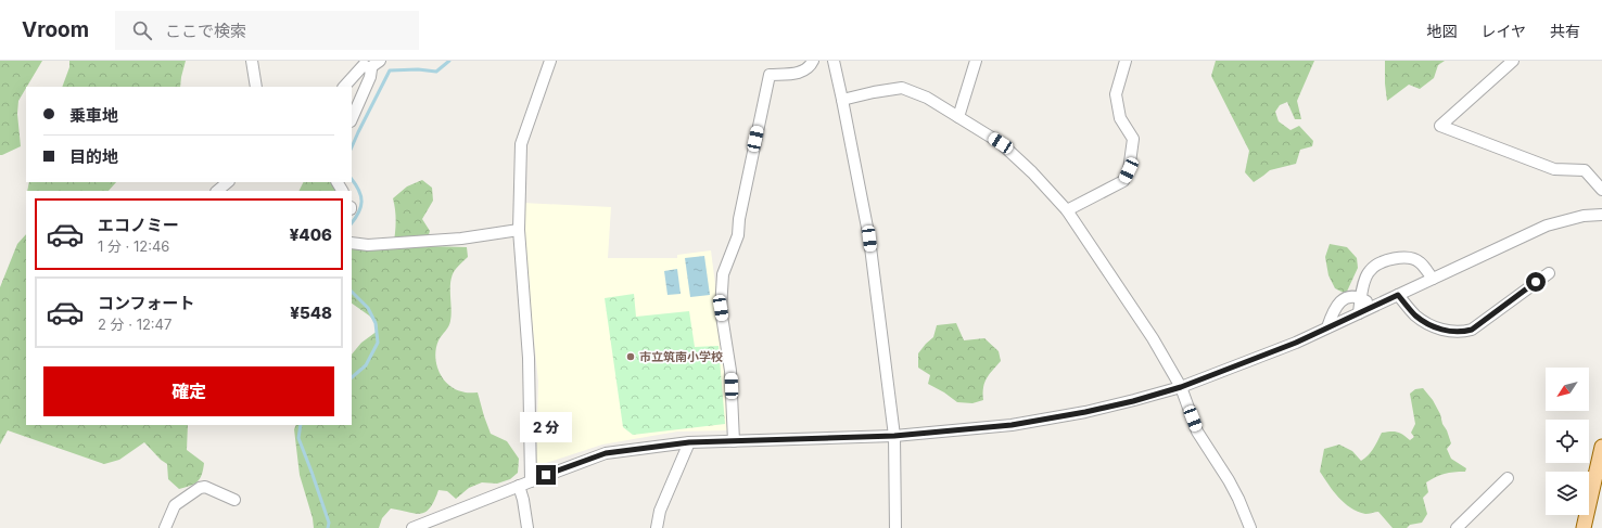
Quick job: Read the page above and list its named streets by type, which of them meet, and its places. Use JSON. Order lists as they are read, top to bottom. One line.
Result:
{"places":["市立筑南小学校"],"north":"bottom left","page":{"header":"Vroom","search":"ここで検索","nav":["地図","レイヤ","共有"],"banner":["乗車地","目的地"],"list":[{"name":"エコノミー","note":"1 分 · 12:46","value":"¥406"},{"name":"コンフォート","note":"2 分 · 12:47","value":"¥548"}],"buttons":"確定","bubble":"2 分"}}
